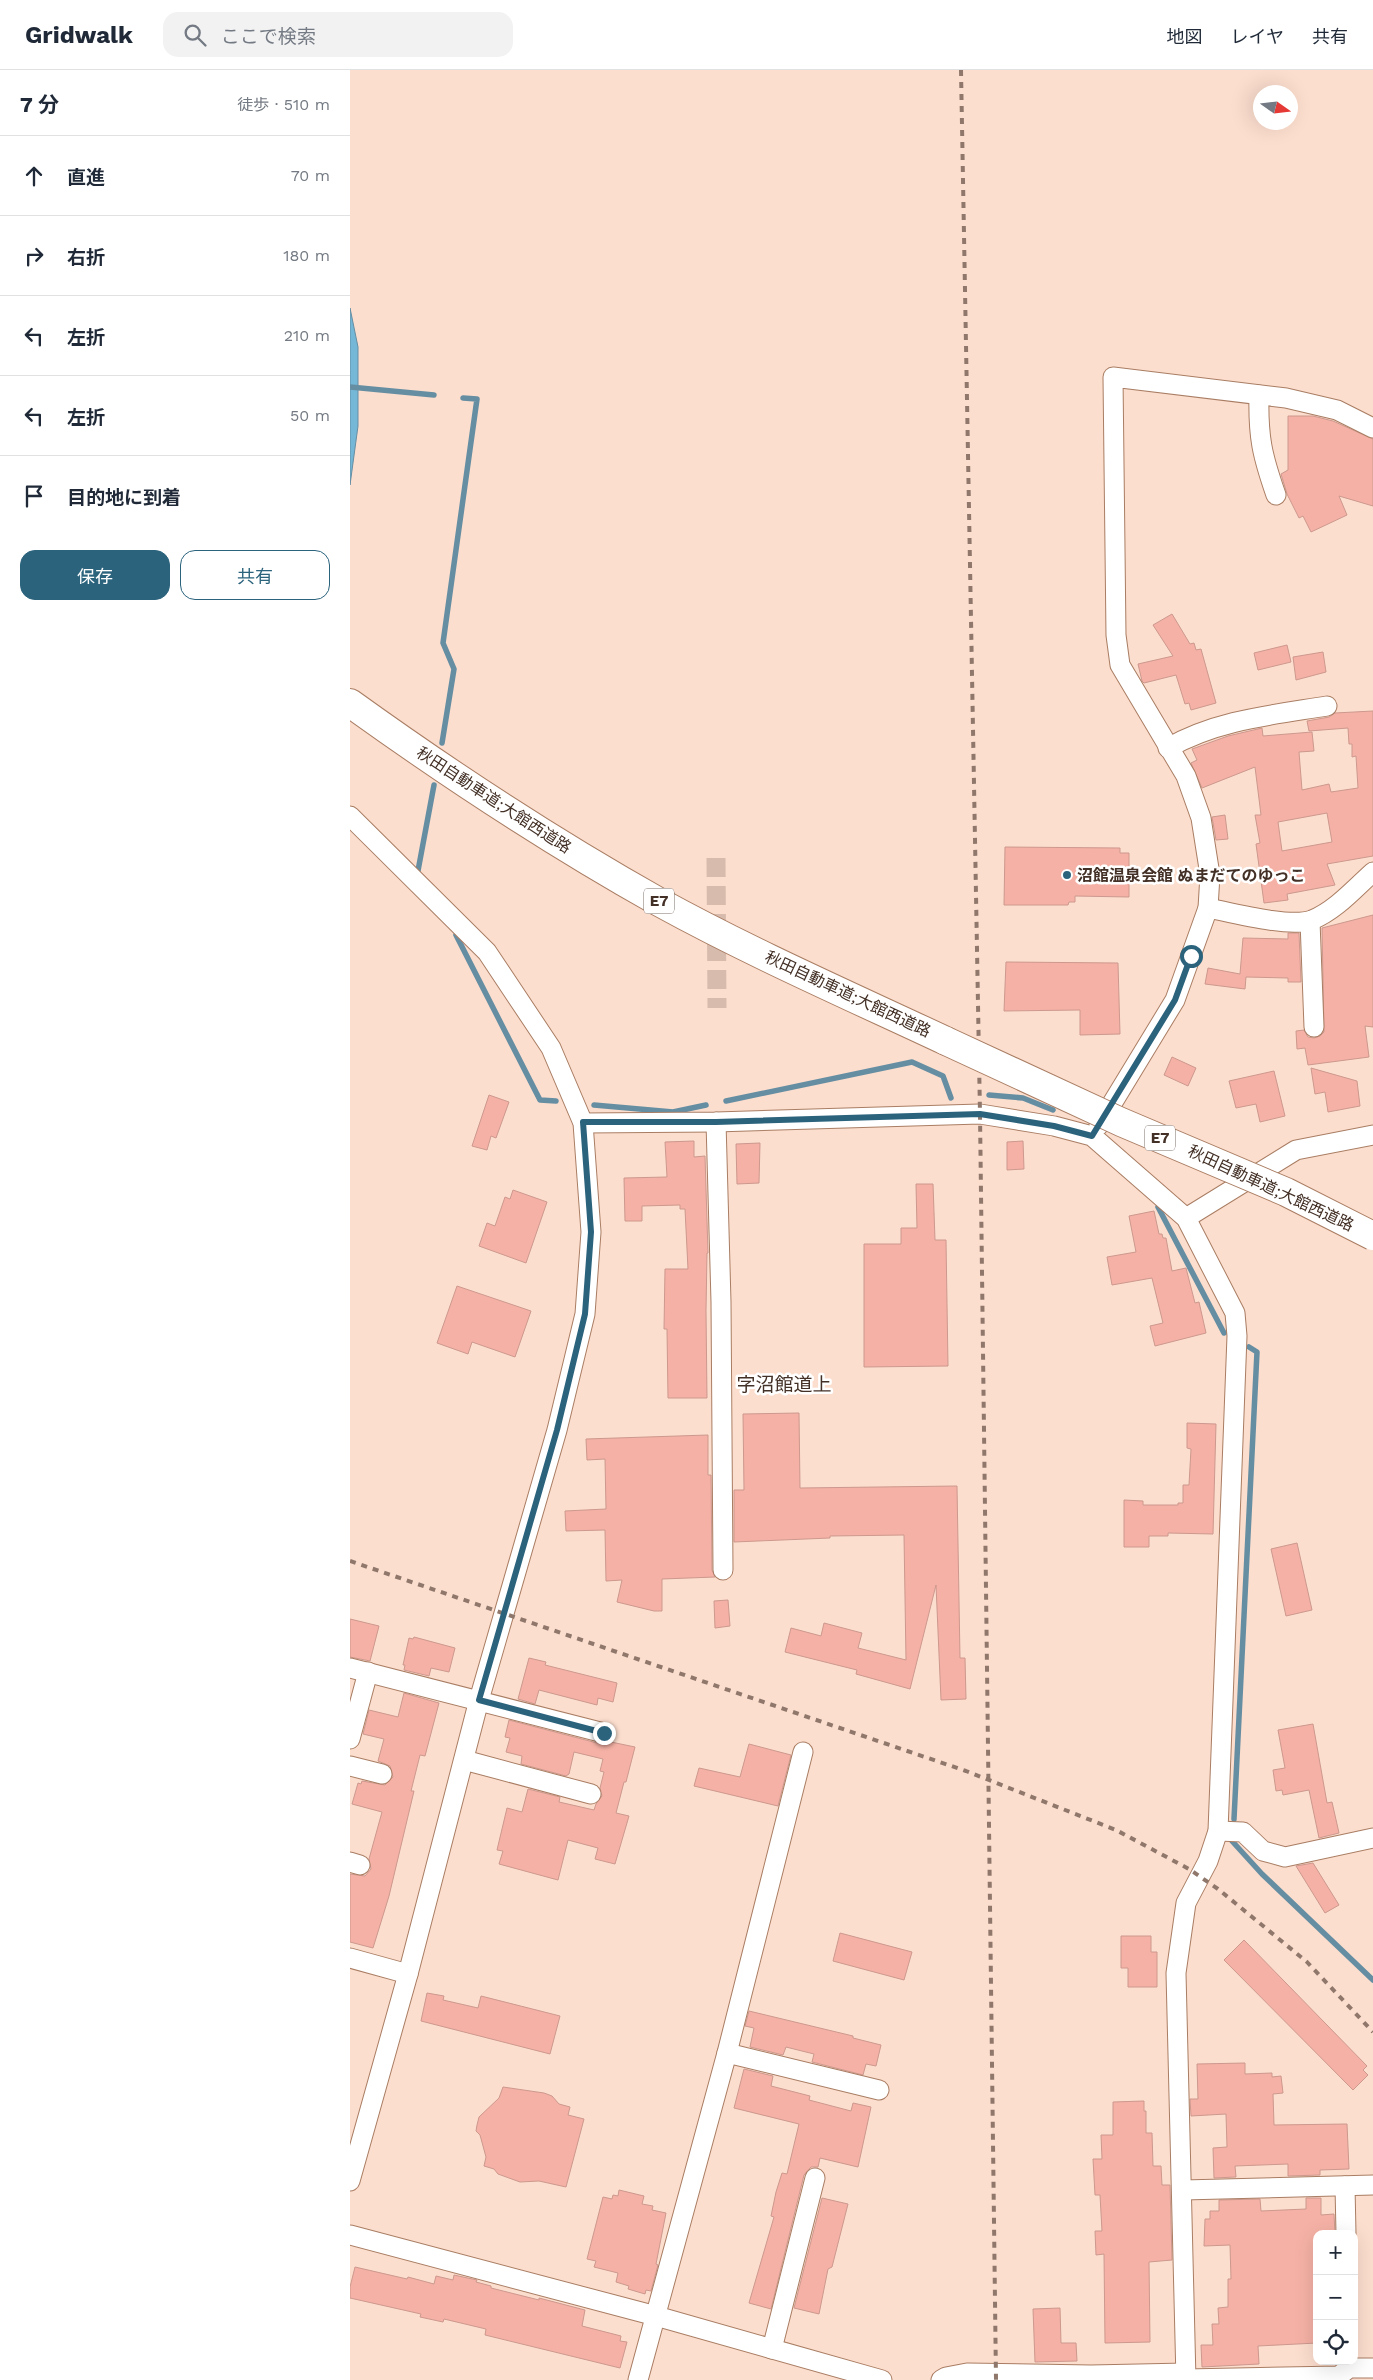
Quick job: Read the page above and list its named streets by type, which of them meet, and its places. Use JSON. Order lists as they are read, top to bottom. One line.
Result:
{"streets":{"highway":["秋田自動車道;大館西道路","E7"]},"districts":["字沼館道上"],"places":["沼館温泉会館 ぬまだてのゆっこ"],"north":"right","page":{"header":"Gridwalk","search":"ここで検索","nav":["地図","レイヤ","共有"],"heading":["7 分","徒歩 · 510 m"],"list":[["直進","70 m"],["右折","180 m"],["左折","210 m"],["左折","50 m"],"目的地に到着"],"buttons":["保存","共有"],"map_buttons":["+","−"]}}
